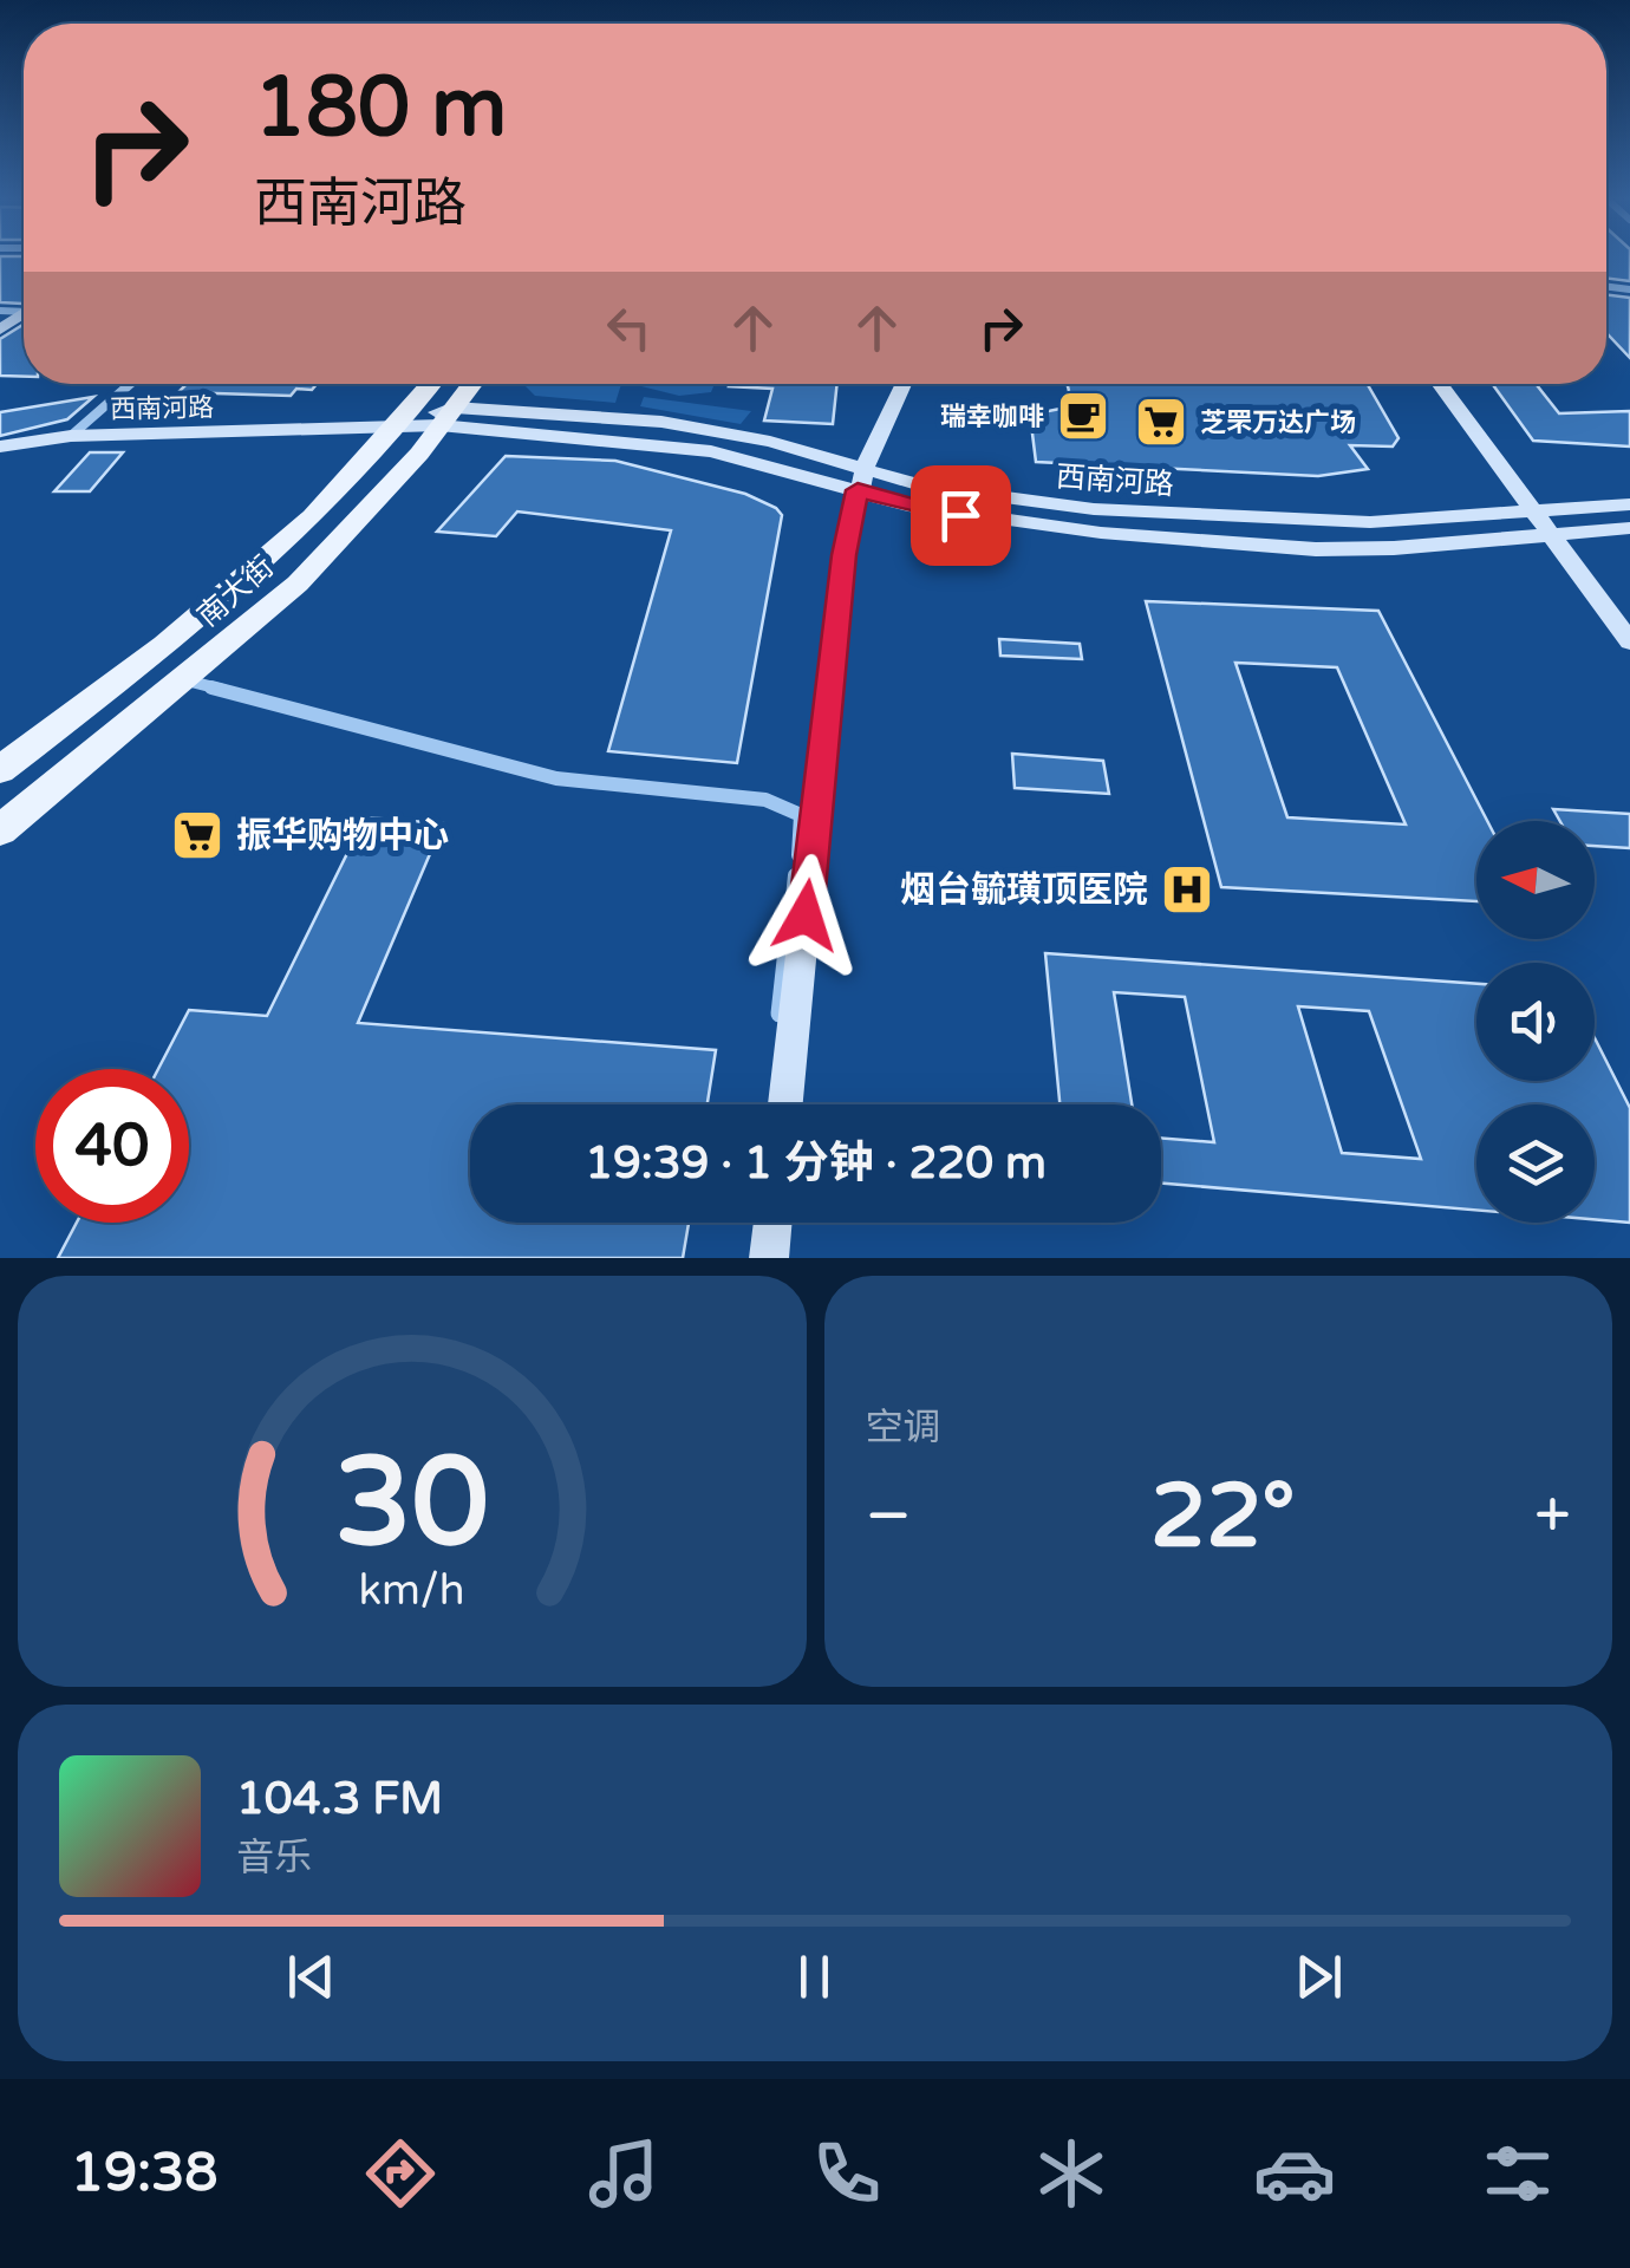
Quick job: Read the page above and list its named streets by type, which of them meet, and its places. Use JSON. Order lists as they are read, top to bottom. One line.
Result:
{"streets":{"main road":["西南河路","南大街"]},"crossings":[["西南河路","南大街"]],"places":{"cafe":["瑞幸咖啡"],"supermarket":["芝罘万达广场","振华购物中心"],"hospital":["烟台毓璜顶医院"]},"north":"left","page":{"turn":["180 m","西南河路"],"limit":"40","trip":"19:39 · 1 分钟 · 220 m","tile":"空调","heat":["−","22°","+"],"song":["104.3 FM","音乐"],"tabs":"19:38","gauge":["30","km/h"]}}
